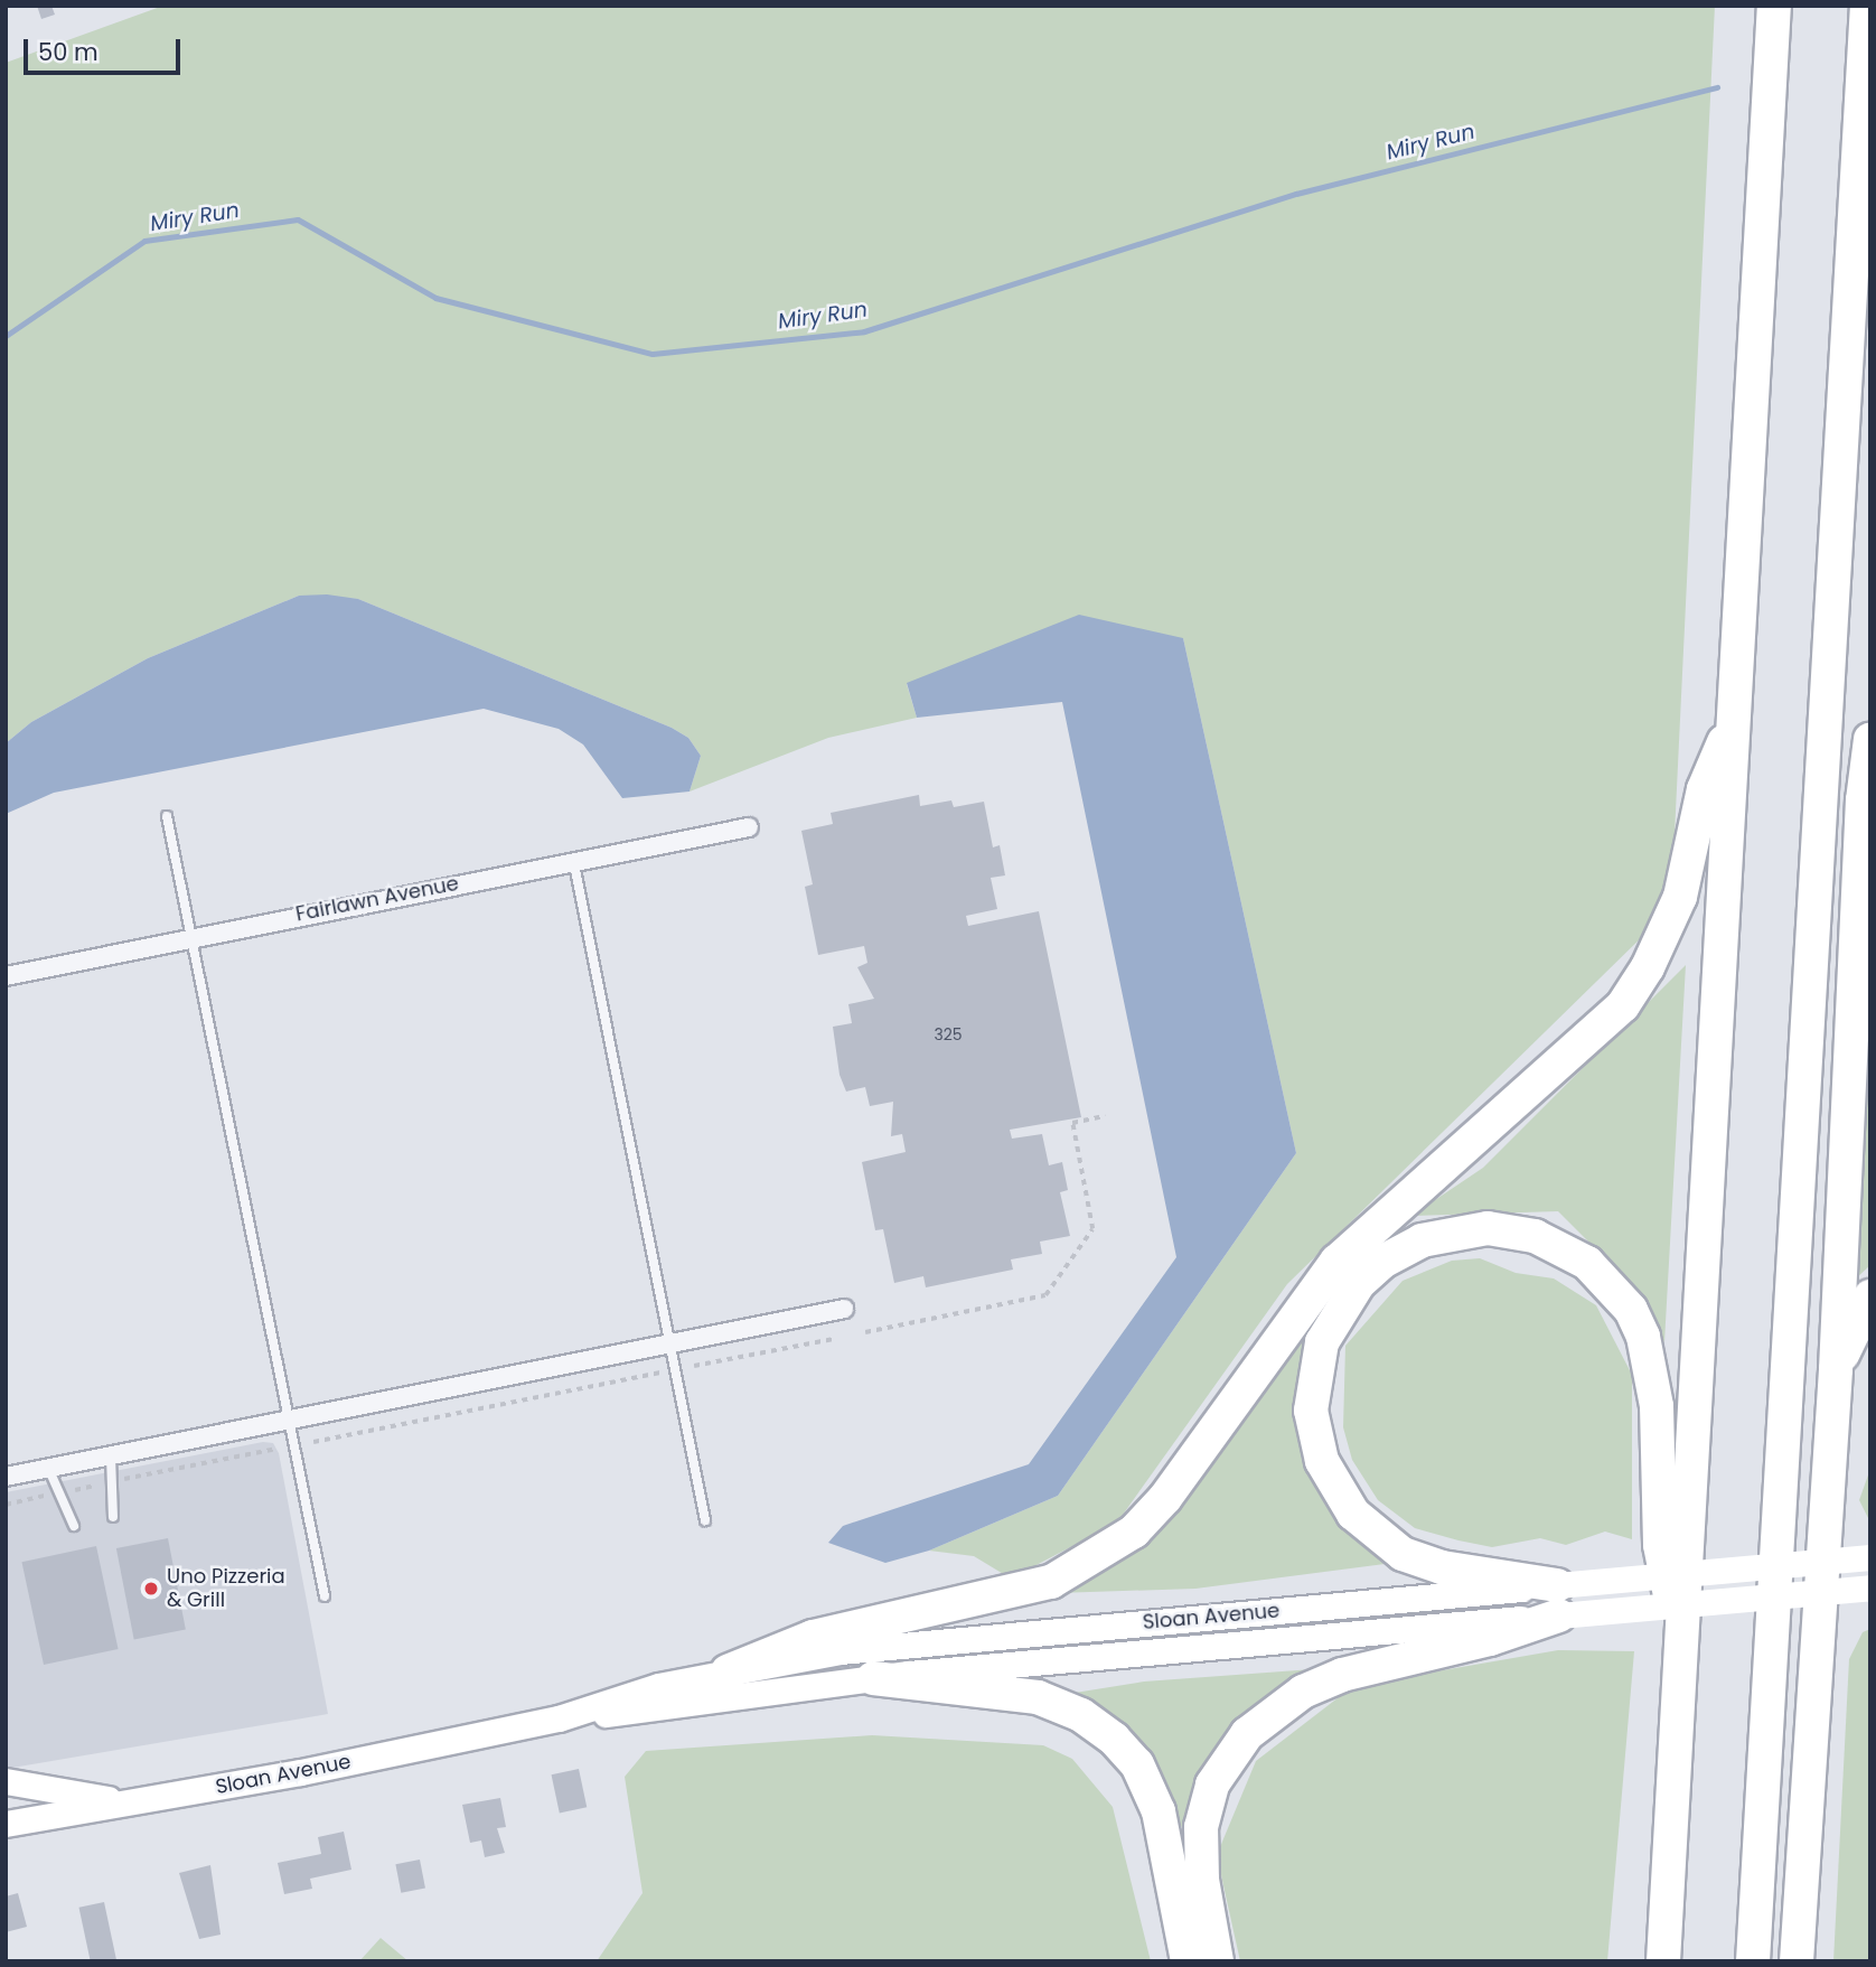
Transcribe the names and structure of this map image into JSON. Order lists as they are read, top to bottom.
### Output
{
  "streets": {
    "main road": ["Sloan Avenue"],
    "street": ["Fairlawn Avenue"]
  },
  "water": ["Miry Run"],
  "places": ["Uno Pizzeria & Grill"],
  "house_numbers": ["325"],
  "scale_bar": "50 m"
}
